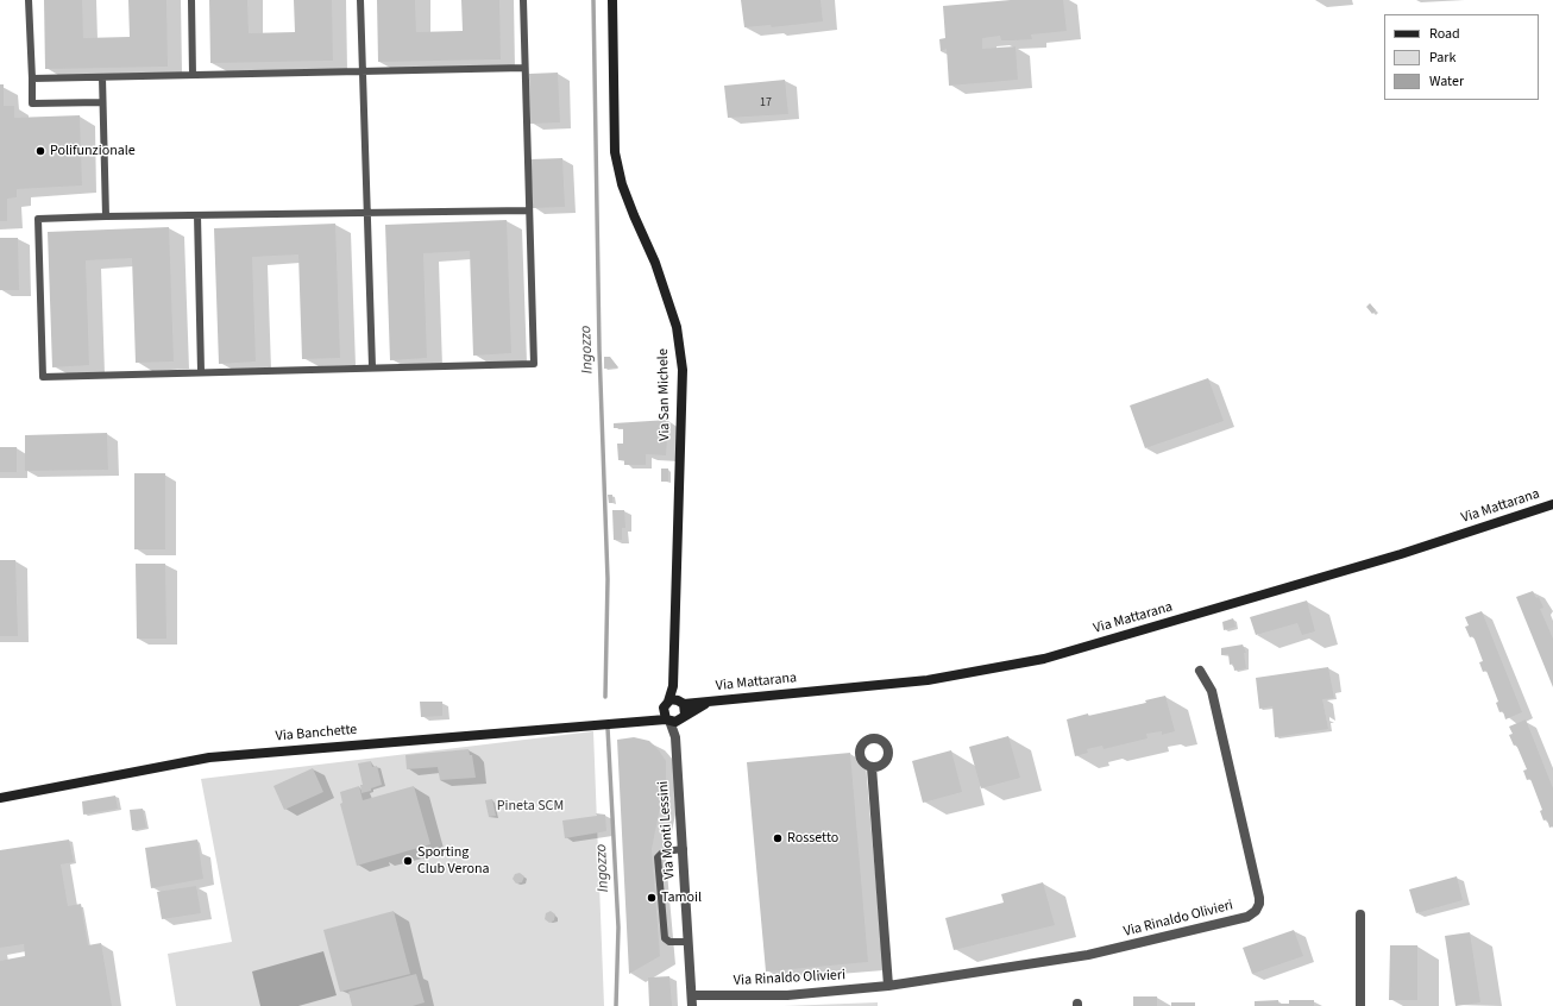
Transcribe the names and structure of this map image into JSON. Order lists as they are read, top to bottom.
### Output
{
  "streets": {
    "street": [
      "Via San Michele",
      "Via Mattarana",
      "Via Banchette",
      "Via Monti Lessini",
      "Via Rinaldo Olivieri"
    ]
  },
  "crossings": [
    ["Via San Michele", "Via Mattarana"],
    ["Via San Michele", "Via Banchette"],
    ["Via San Michele", "Via Monti Lessini"],
    ["Via Mattarana", "Via Banchette"],
    ["Via Mattarana", "Via Monti Lessini"],
    ["Via Banchette", "Via Monti Lessini"],
    ["Via Monti Lessini", "Via Rinaldo Olivieri"]
  ],
  "water": ["Ingozzo"],
  "parks": ["Pineta SCM"],
  "places": [
    "Polifunzionale",
    "Rossetto",
    "Sporting Club Verona",
    "Tamoil"
  ],
  "house_numbers": ["17"],
  "legend": ["Road", "Park", "Water"]
}
